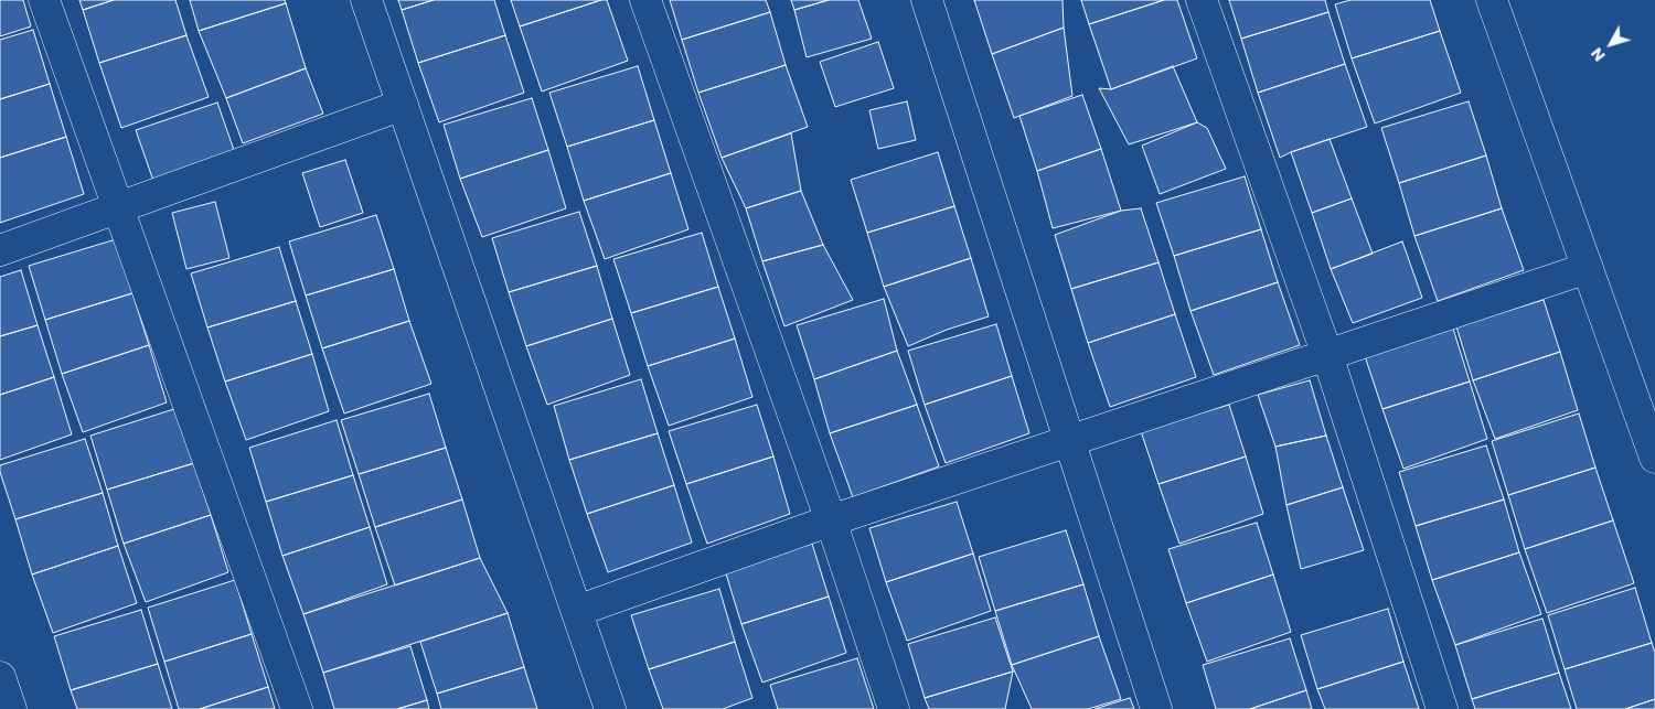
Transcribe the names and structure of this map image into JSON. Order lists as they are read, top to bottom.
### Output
{
  "north": "bottom left"
}
